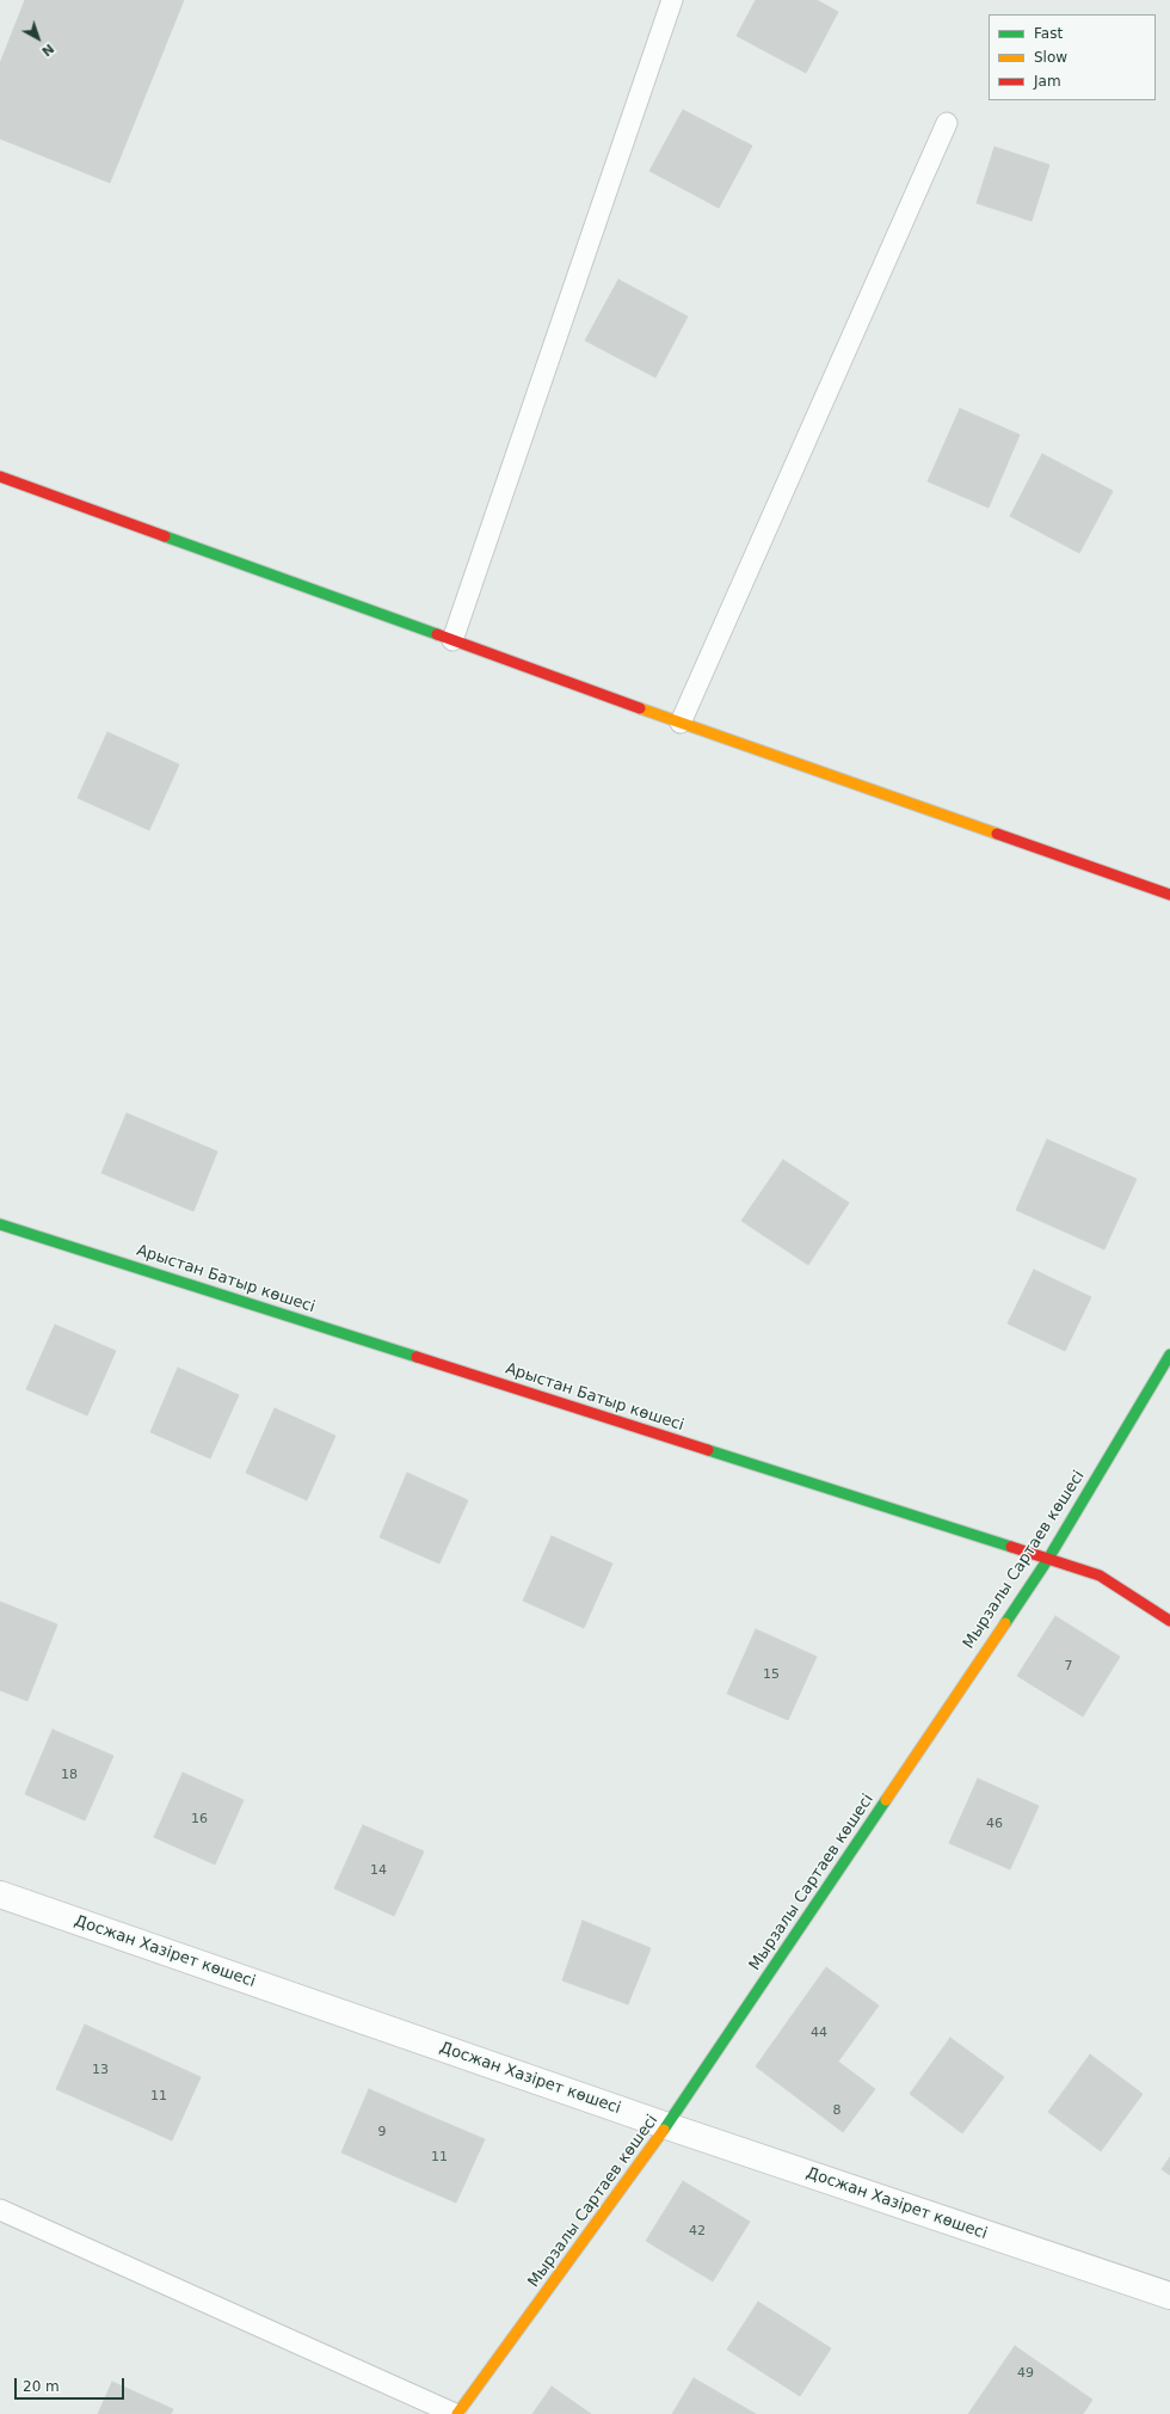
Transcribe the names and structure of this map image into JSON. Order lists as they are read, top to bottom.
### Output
{
  "streets": {
    "street": ["Арыстан Батыр көшесі", "Мырзалы Сартаев көшесі", "Досжан Хазірет көшесі"]
  },
  "crossings": [
    ["Арыстан Батыр көшесі", "Мырзалы Сартаев көшесі"],
    ["Мырзалы Сартаев көшесі", "Досжан Хазірет көшесі"]
  ],
  "house_numbers": [
    "7",
    "15",
    "18",
    "16",
    "46",
    "14",
    "44",
    "13",
    "11",
    "8",
    "9",
    "11",
    "42",
    "49"
  ],
  "legend": ["Fast", "Slow", "Jam"],
  "scale_bar": "20 m",
  "north": "bottom right"
}
